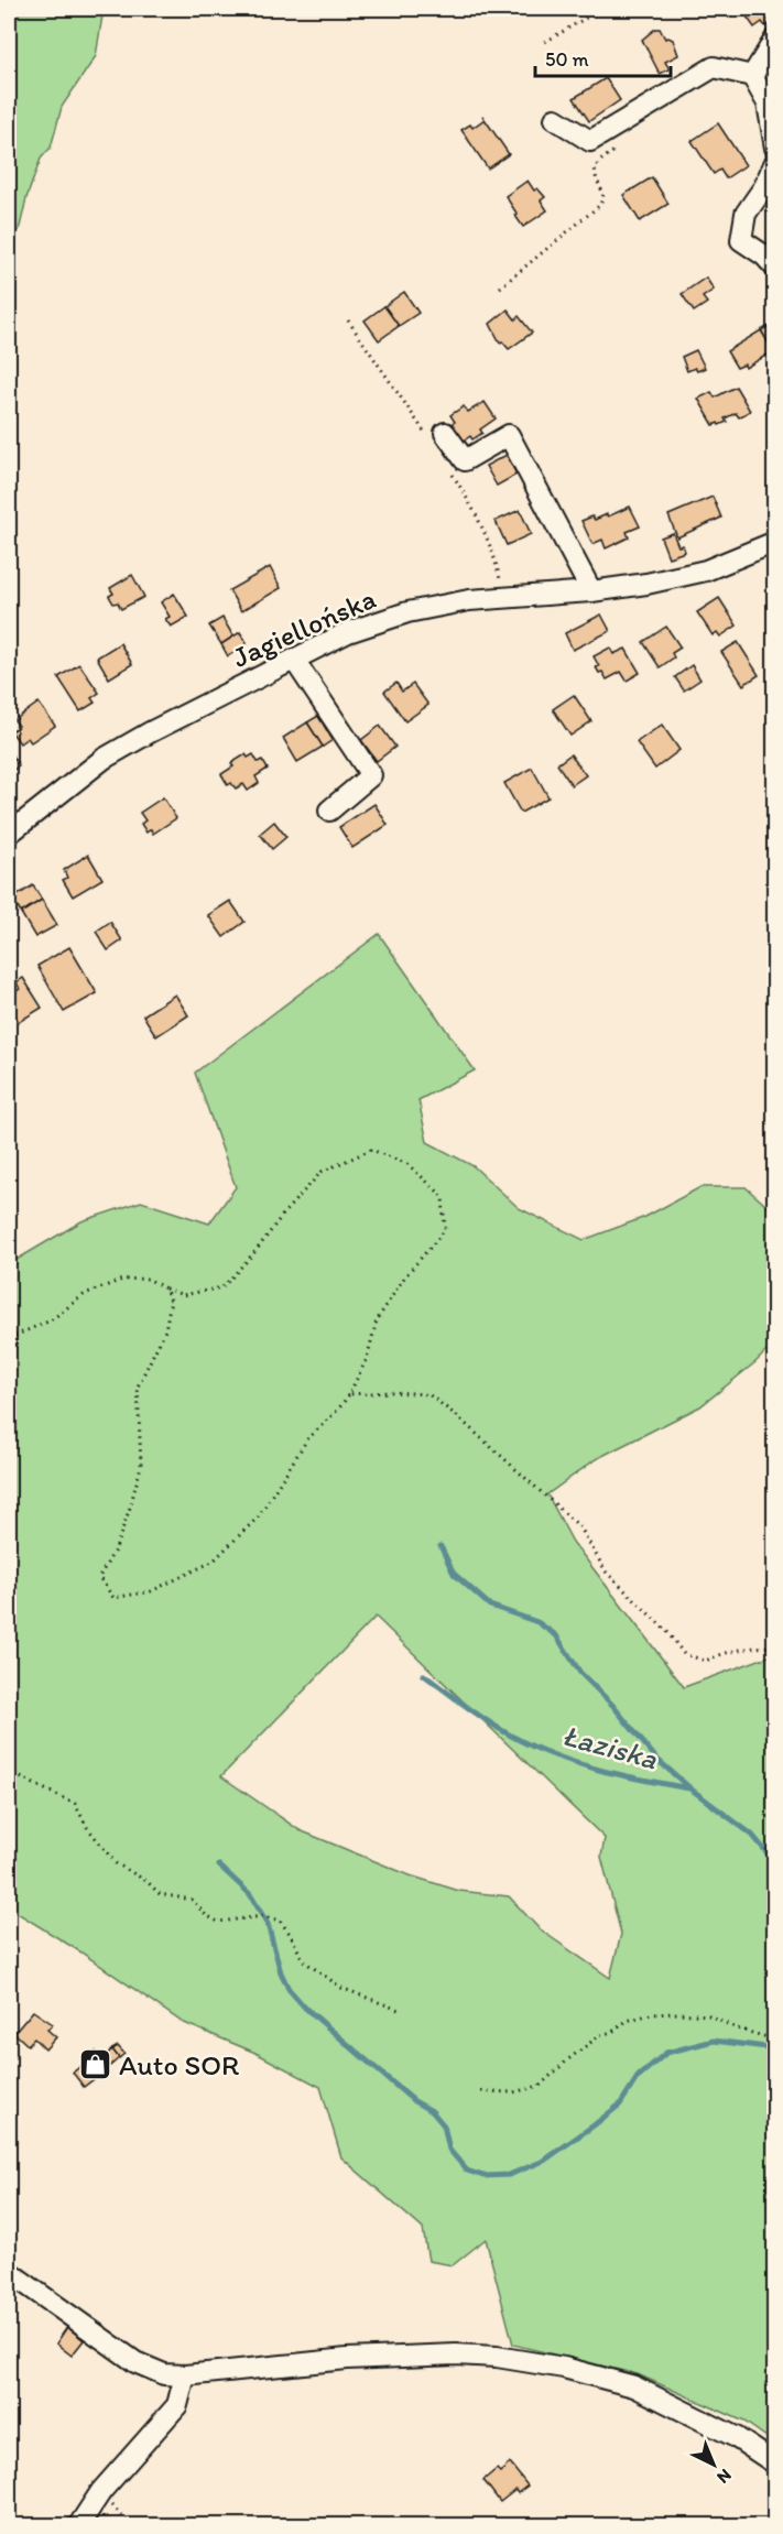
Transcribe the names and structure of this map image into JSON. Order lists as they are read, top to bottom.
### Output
{
  "streets": {
    "street": ["Jagiellońska"]
  },
  "water": ["Łaziska"],
  "places": {
    "shop": ["Auto SOR"]
  },
  "scale_bar": "50 m",
  "north": "bottom right"
}
